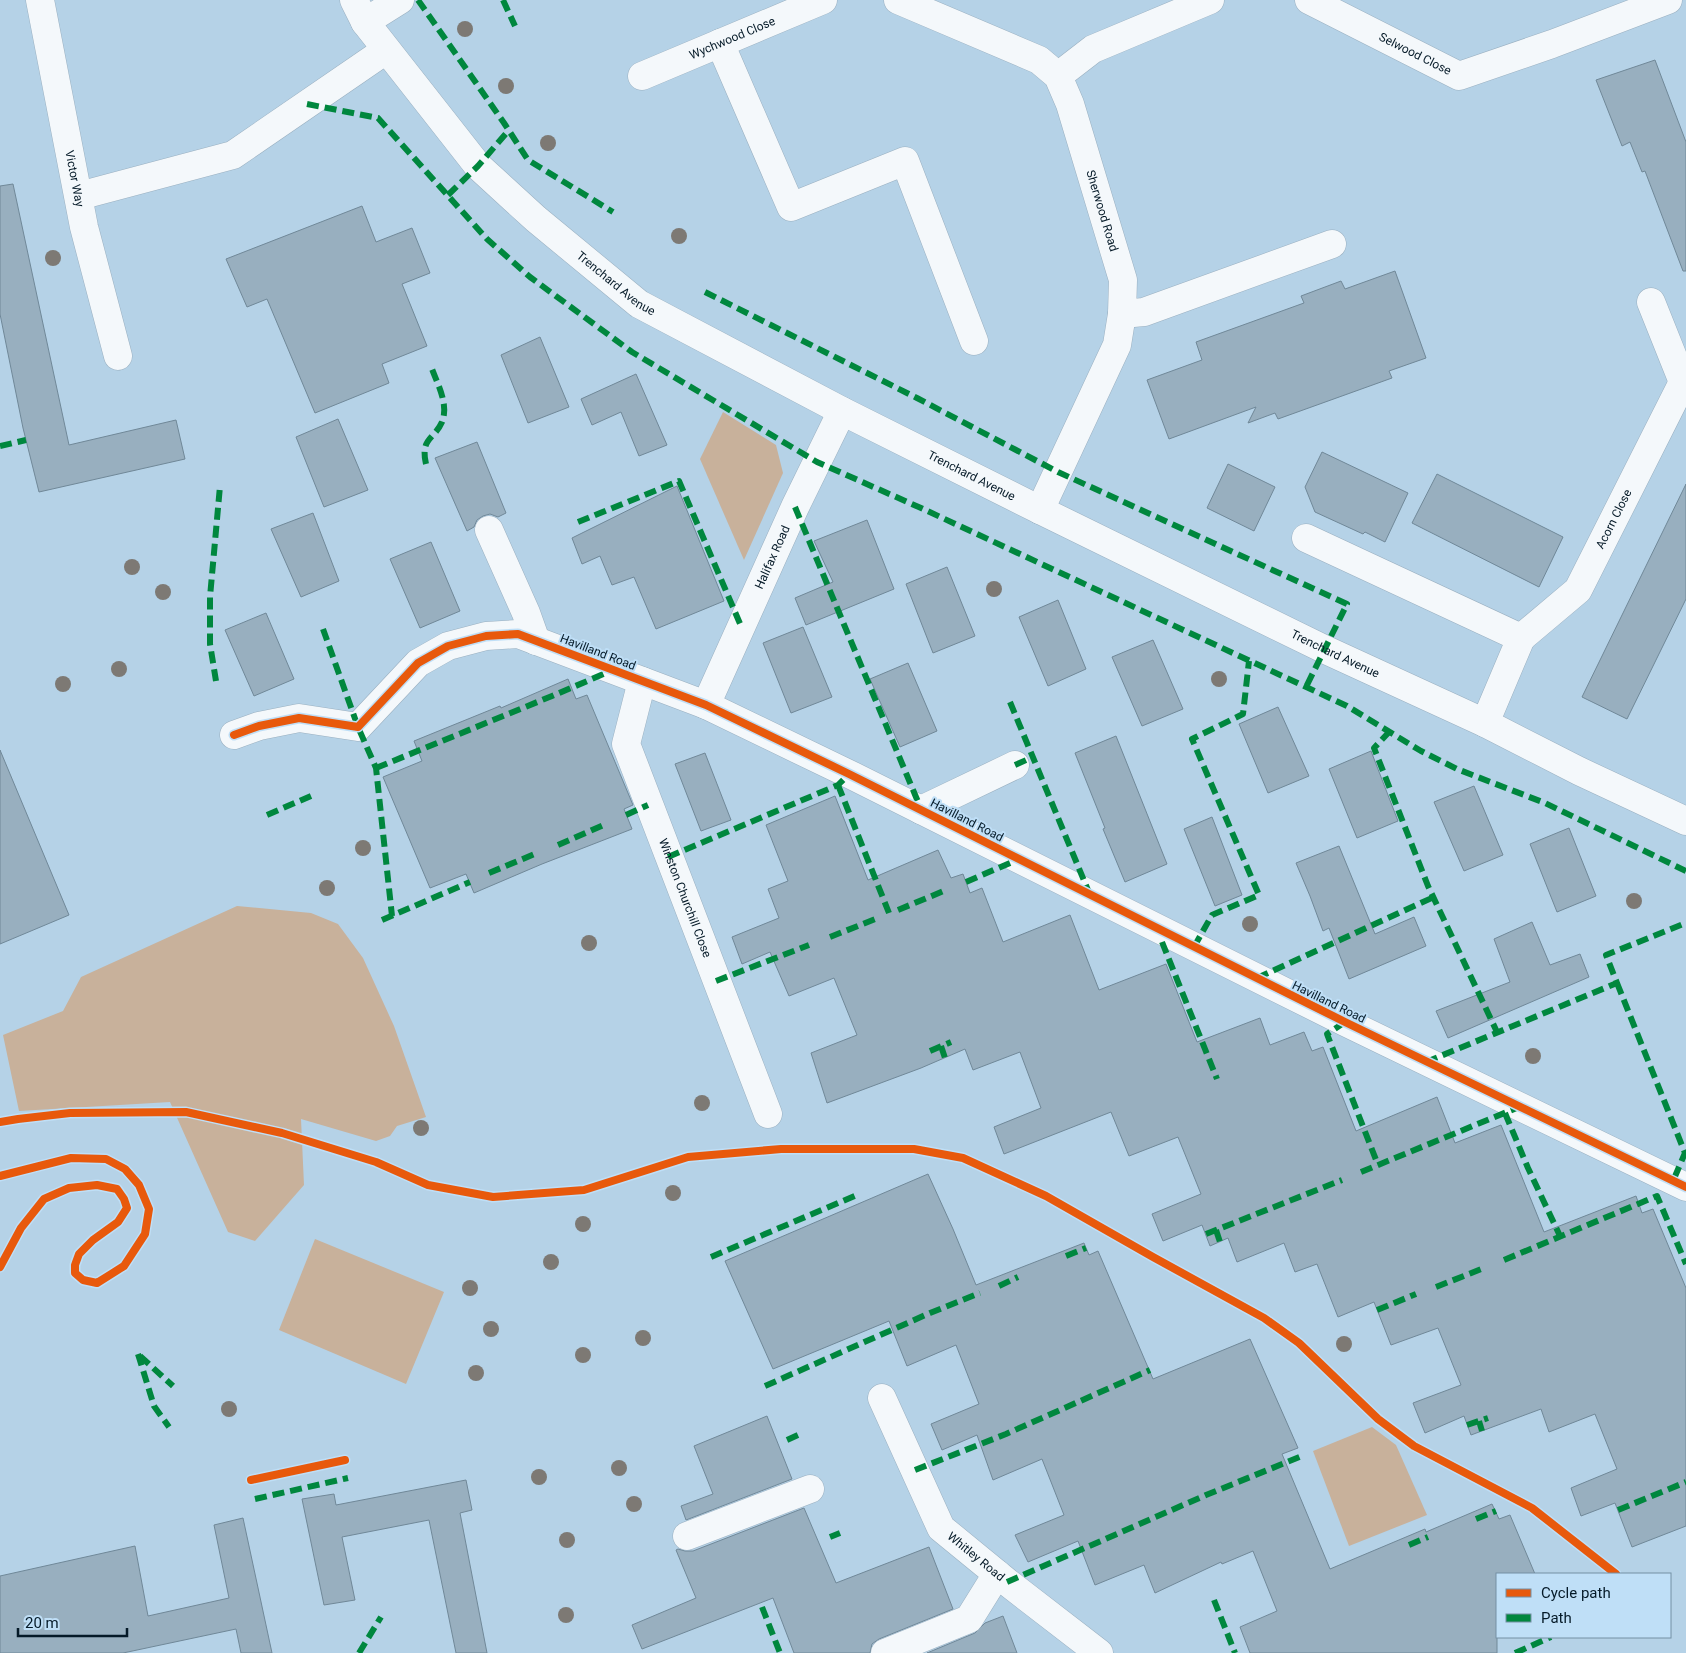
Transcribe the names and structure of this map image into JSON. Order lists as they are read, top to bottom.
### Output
{
  "streets": {
    "street": [
      "Wychwood Close",
      "Selwood Close",
      "Victor Way",
      "Sherwood Road",
      "Trenchard Avenue",
      "Acorn Close",
      "Halifax Road",
      "Havilland Road",
      "Winston Churchill Close",
      "Whitley Road"
    ]
  },
  "crossings": [
    ["Sherwood Road", "Trenchard Avenue"],
    ["Trenchard Avenue", "Acorn Close"],
    ["Trenchard Avenue", "Halifax Road"],
    ["Halifax Road", "Havilland Road"],
    ["Havilland Road", "Winston Churchill Close"]
  ],
  "legend": ["Cycle path", "Path"],
  "scale_bar": "20 m"
}
